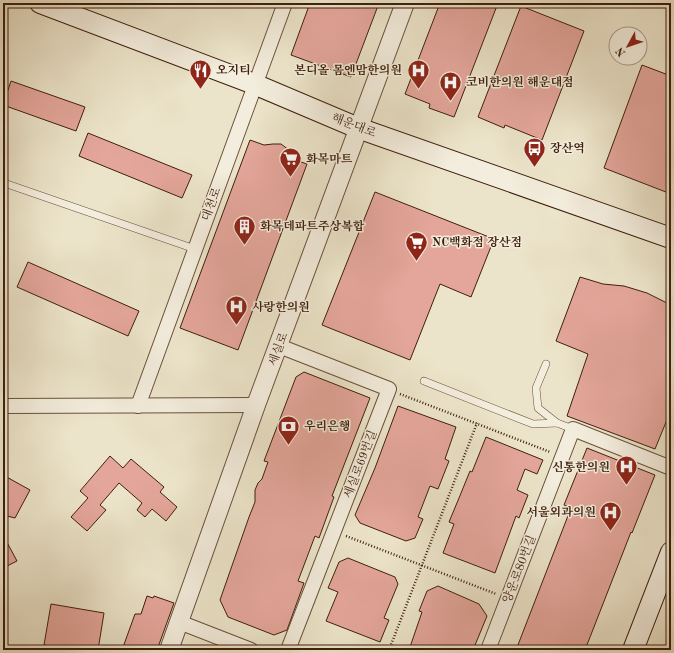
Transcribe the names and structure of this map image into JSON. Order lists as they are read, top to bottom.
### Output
{
  "streets": {
    "main road": ["해운대로"],
    "street": [
      "대천로",
      "세실로",
      "세실로69번길",
      "양운로80번길"
    ]
  },
  "crossings": [
    ["해운대로", "대천로"],
    ["해운대로", "세실로"]
  ],
  "places": {
    "restaurant": ["오지티"],
    "hospital": [
      "본디올 몸엔맘한의원",
      "코비한의원 해운대점",
      "사랑한의원",
      "신통한의원",
      "서울외과의원"
    ],
    "bus stop": ["장산역"],
    "supermarket": ["화목마트", "NC백화점 장산점"],
    "building": ["화목데파트주상복합"],
    "bank": ["우리은행"]
  },
  "north": "bottom left"
}
